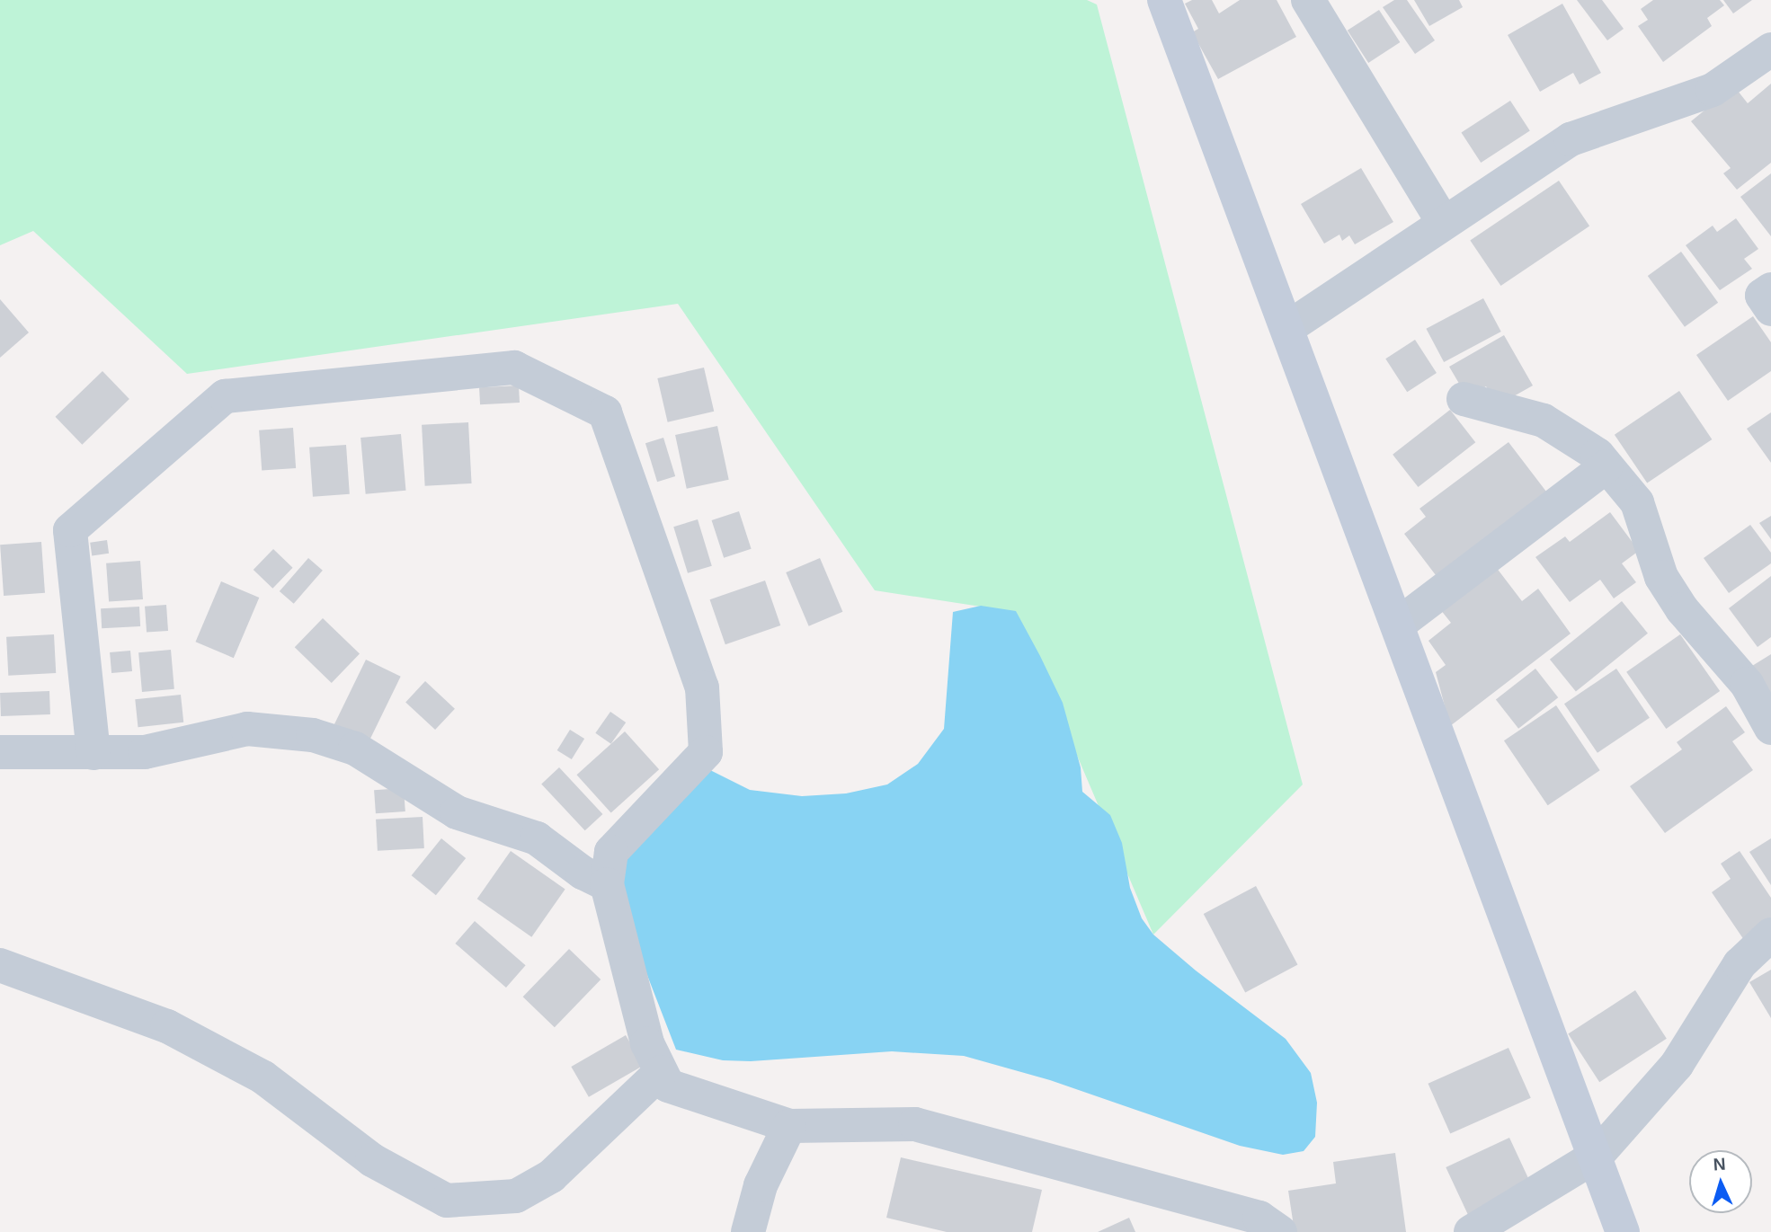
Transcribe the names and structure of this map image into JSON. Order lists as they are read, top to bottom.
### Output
{
  "north": "top"
}
